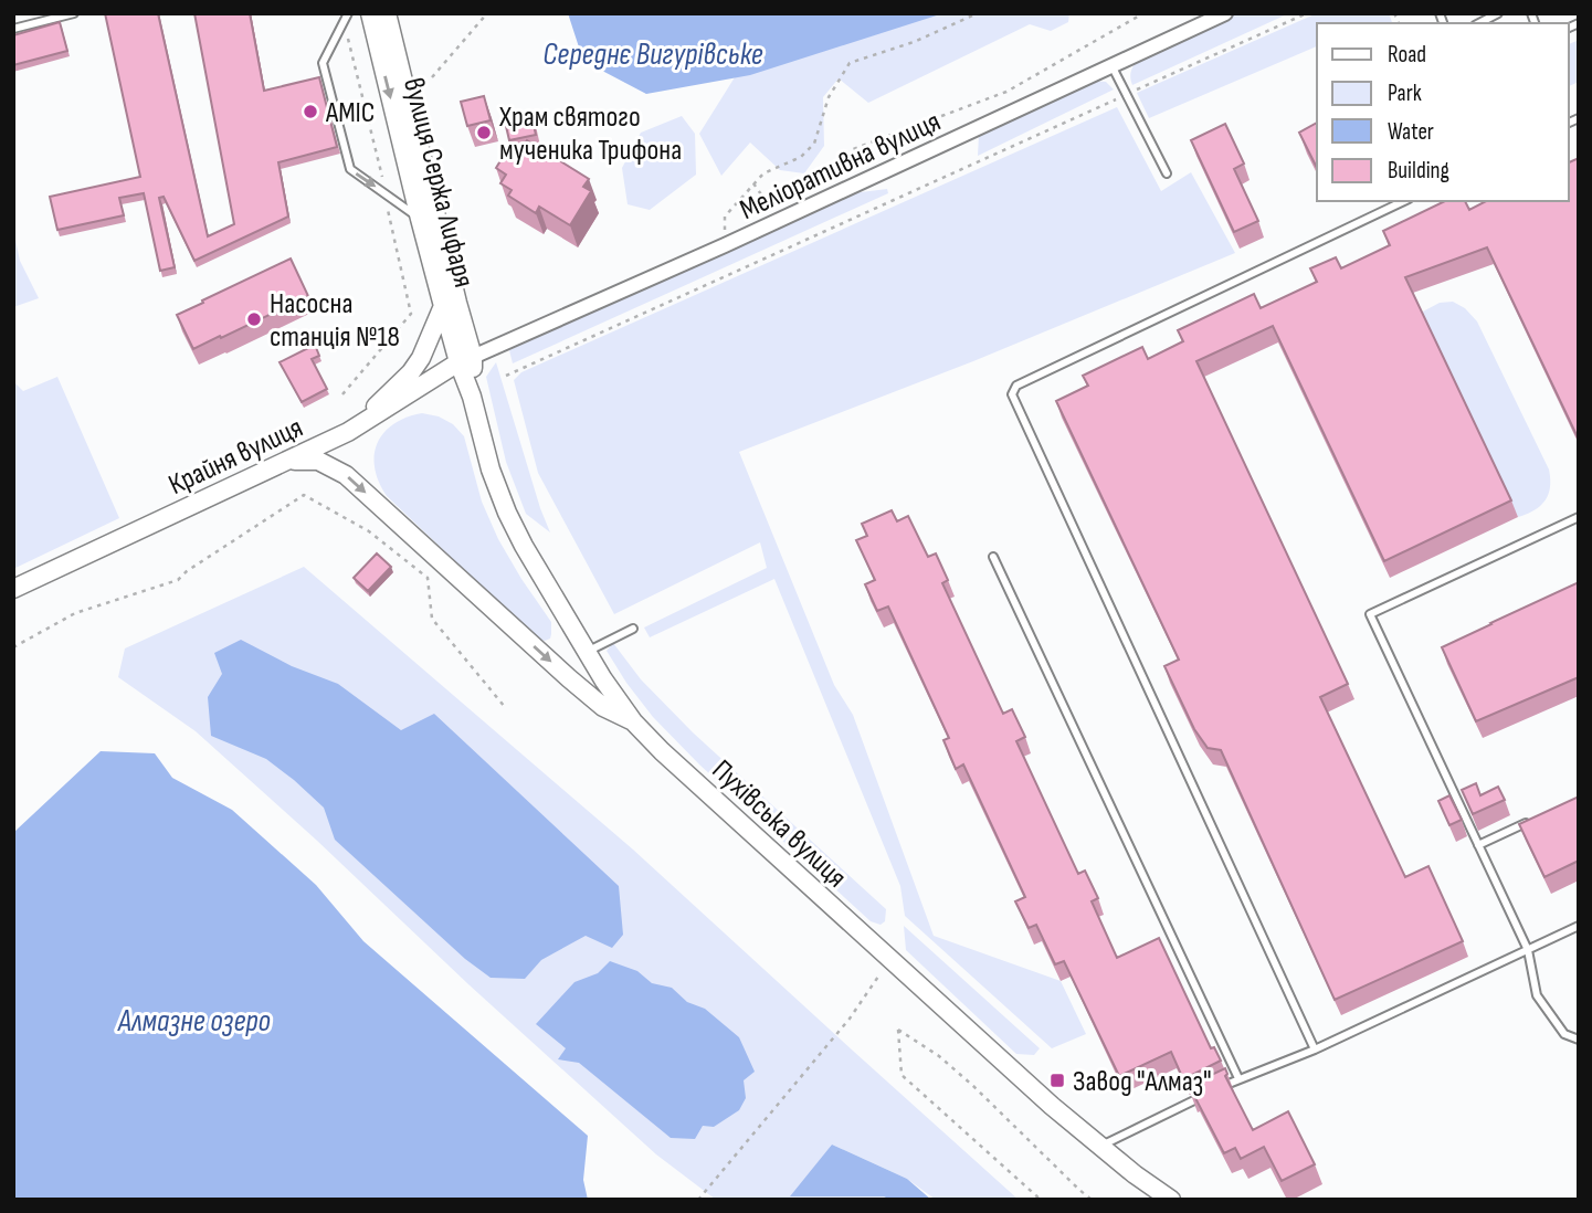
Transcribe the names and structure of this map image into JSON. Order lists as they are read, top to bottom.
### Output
{
  "streets": {
    "street": [
      "Меліоративна вулиця",
      "вулиця Сержа Лифаря",
      "Крайня вулиця",
      "Пухівська вулиця"
    ]
  },
  "crossings": [
    ["Меліоративна вулиця", "вулиця Сержа Лифаря"],
    ["Меліоративна вулиця", "Крайня вулиця"],
    ["Меліоративна вулиця", "Пухівська вулиця"],
    ["вулиця Сержа Лифаря", "Крайня вулиця"],
    ["вулиця Сержа Лифаря", "Пухівська вулиця"],
    ["Крайня вулиця", "Пухівська вулиця"]
  ],
  "water": ["Середнє Вигурівське", "Алмазне озеро"],
  "places": {
    "other": ["AMIC", "Храм святого мученика Трифона", "Насосна станція №18"],
    "transit": ["Завод \"Алмаз\""]
  },
  "legend": [
    "Road",
    "Park",
    "Water",
    "Building"
  ]
}
